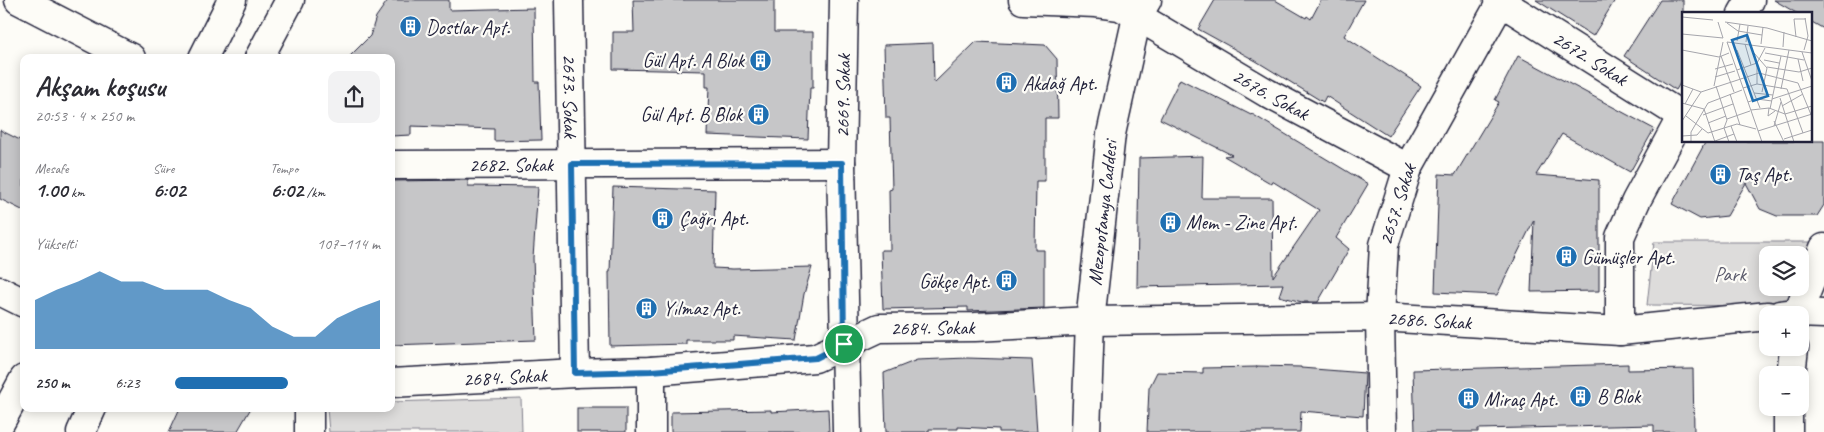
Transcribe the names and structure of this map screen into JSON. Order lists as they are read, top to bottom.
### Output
{
  "streets": {
    "main road": [
      "2672. Sokak",
      "2676. Sokak",
      "2673. Sokak",
      "2669. Sokak",
      "2682. Sokak",
      "2657. Sokak",
      "Mezopotamya Caddesi",
      "2686. Sokak",
      "2684. Sokak"
    ]
  },
  "crossings": [
    ["2672. Sokak", "2657. Sokak"],
    ["2676. Sokak", "2657. Sokak"],
    ["2676. Sokak", "Mezopotamya Caddesi"],
    ["2673. Sokak", "2682. Sokak"],
    ["2673. Sokak", "2684. Sokak"],
    ["2669. Sokak", "2682. Sokak"],
    ["2669. Sokak", "2684. Sokak"],
    ["2657. Sokak", "2686. Sokak"],
    ["Mezopotamya Caddesi", "2686. Sokak"],
    ["Mezopotamya Caddesi", "2684. Sokak"],
    ["2686. Sokak", "2684. Sokak"]
  ],
  "parks": ["Park"],
  "places": {
    "building": [
      "Dostlar Apt.",
      "Gül Apt. A Blok",
      "Akdağ Apt.",
      "Gül Apt. B Blok",
      "Taş Apt.",
      "Çağrı Apt.",
      "Mem - Zine Apt.",
      "Gümüşler Apt.",
      "Gökçe Apt.",
      "Yılmaz Apt.",
      "B Blok",
      "Miraç Apt."
    ]
  },
  "page": {
    "heading": ["Akşam koşusu", "20:53 · 4 × 250 m"],
    "stats": [
      ["Mesafe", "1.00 km"],
      ["Süre", "6:02"],
      ["Tempo", "6:02 /km"]
    ],
    "chart": ["Yükselti", "107–114 m"],
    "map_buttons": ["+", "−"],
    "list": [
      {
        "name": "250 m",
        "note": "6:23"
      }
    ]
  }
}
